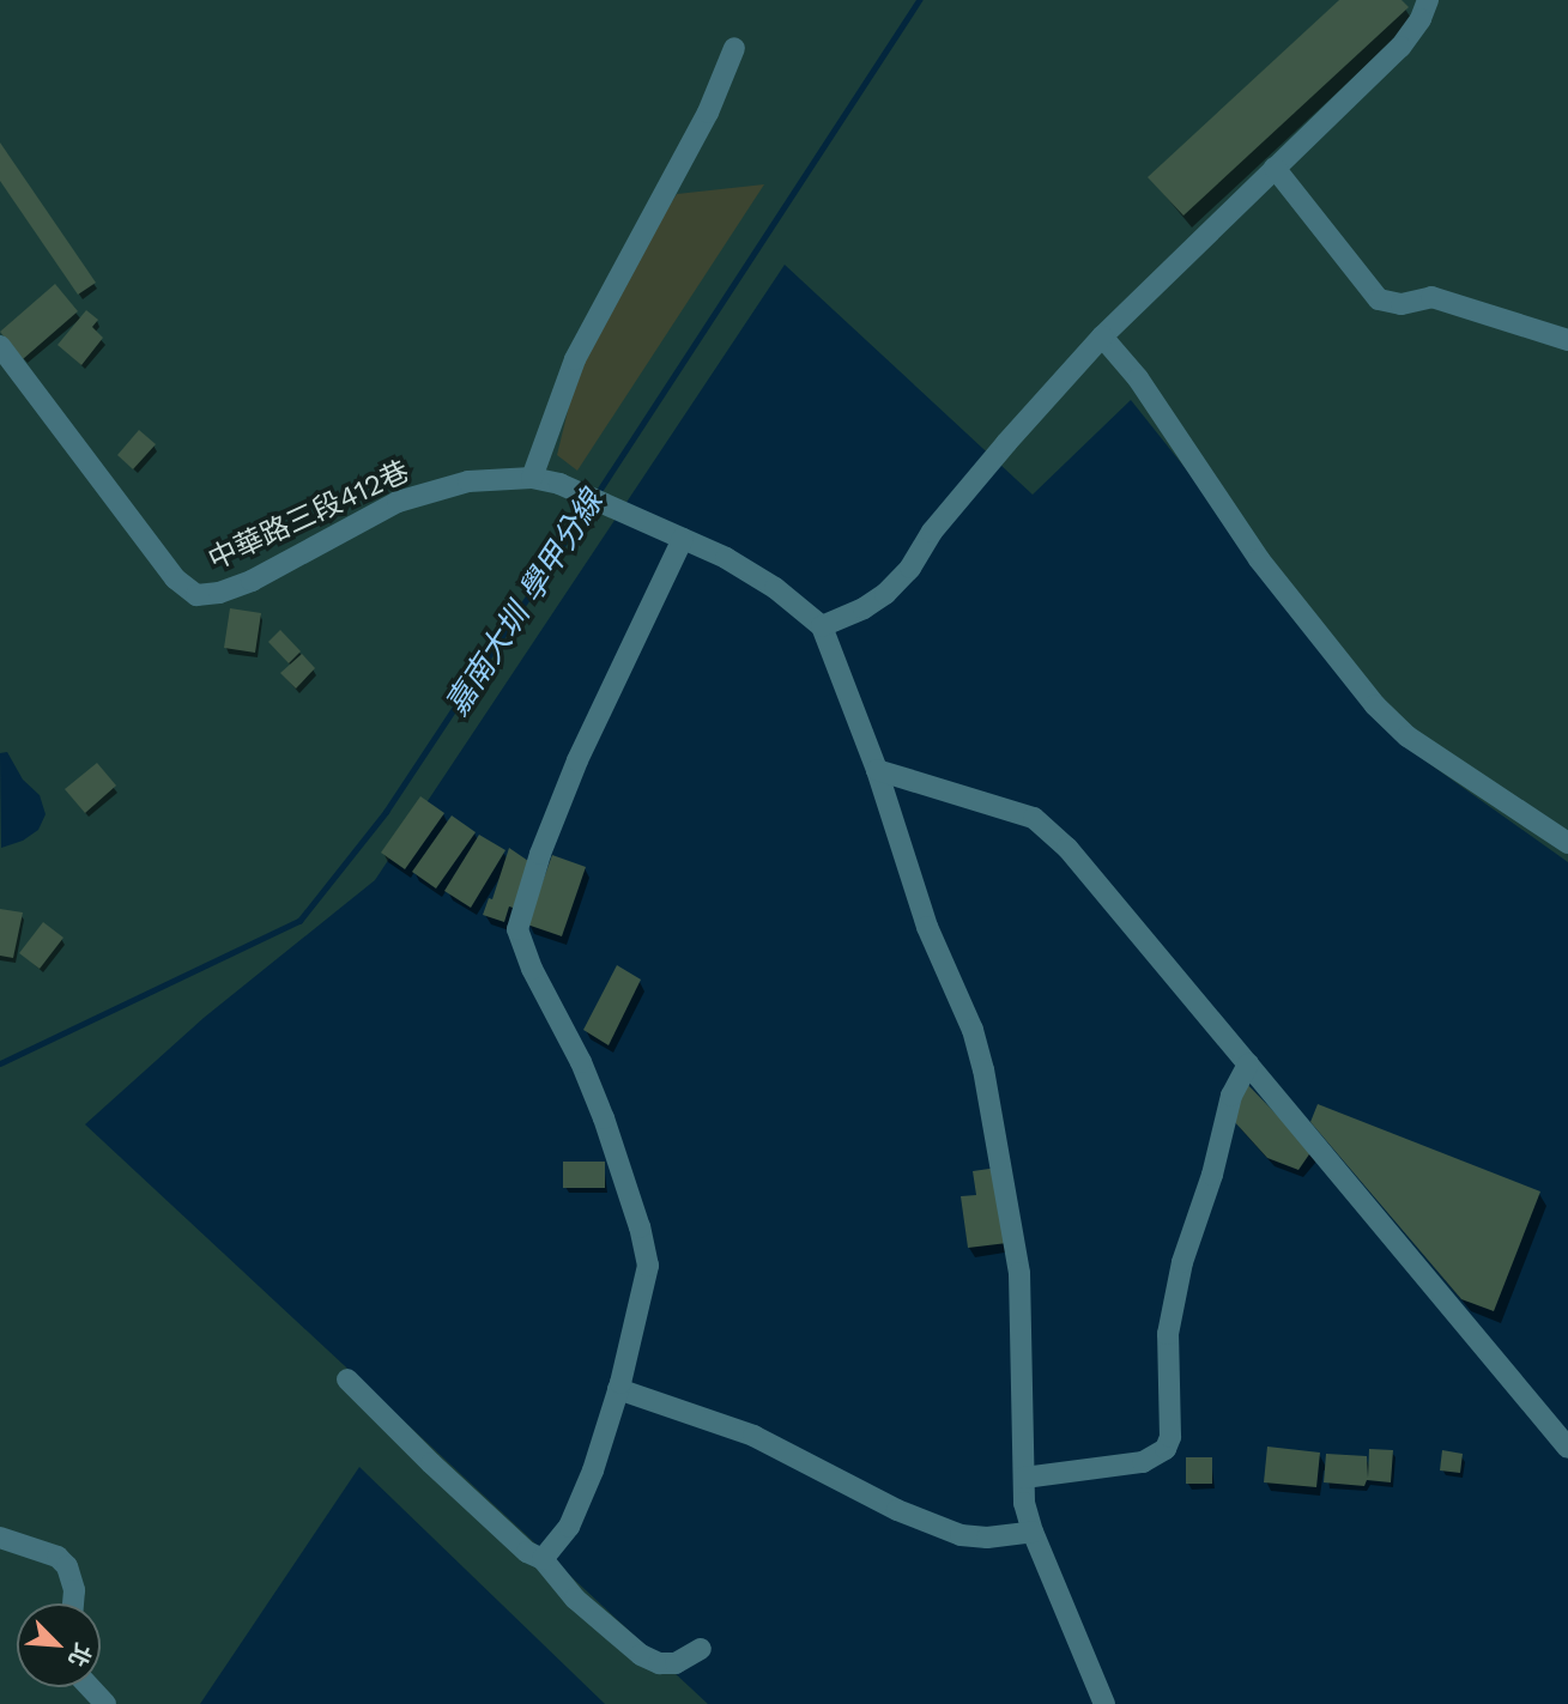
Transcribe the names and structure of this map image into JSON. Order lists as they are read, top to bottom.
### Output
{
  "streets": {
    "lane": ["中華路三段412巷"]
  },
  "water": ["嘉南大圳 學甲分線"],
  "north": "bottom right"
}
